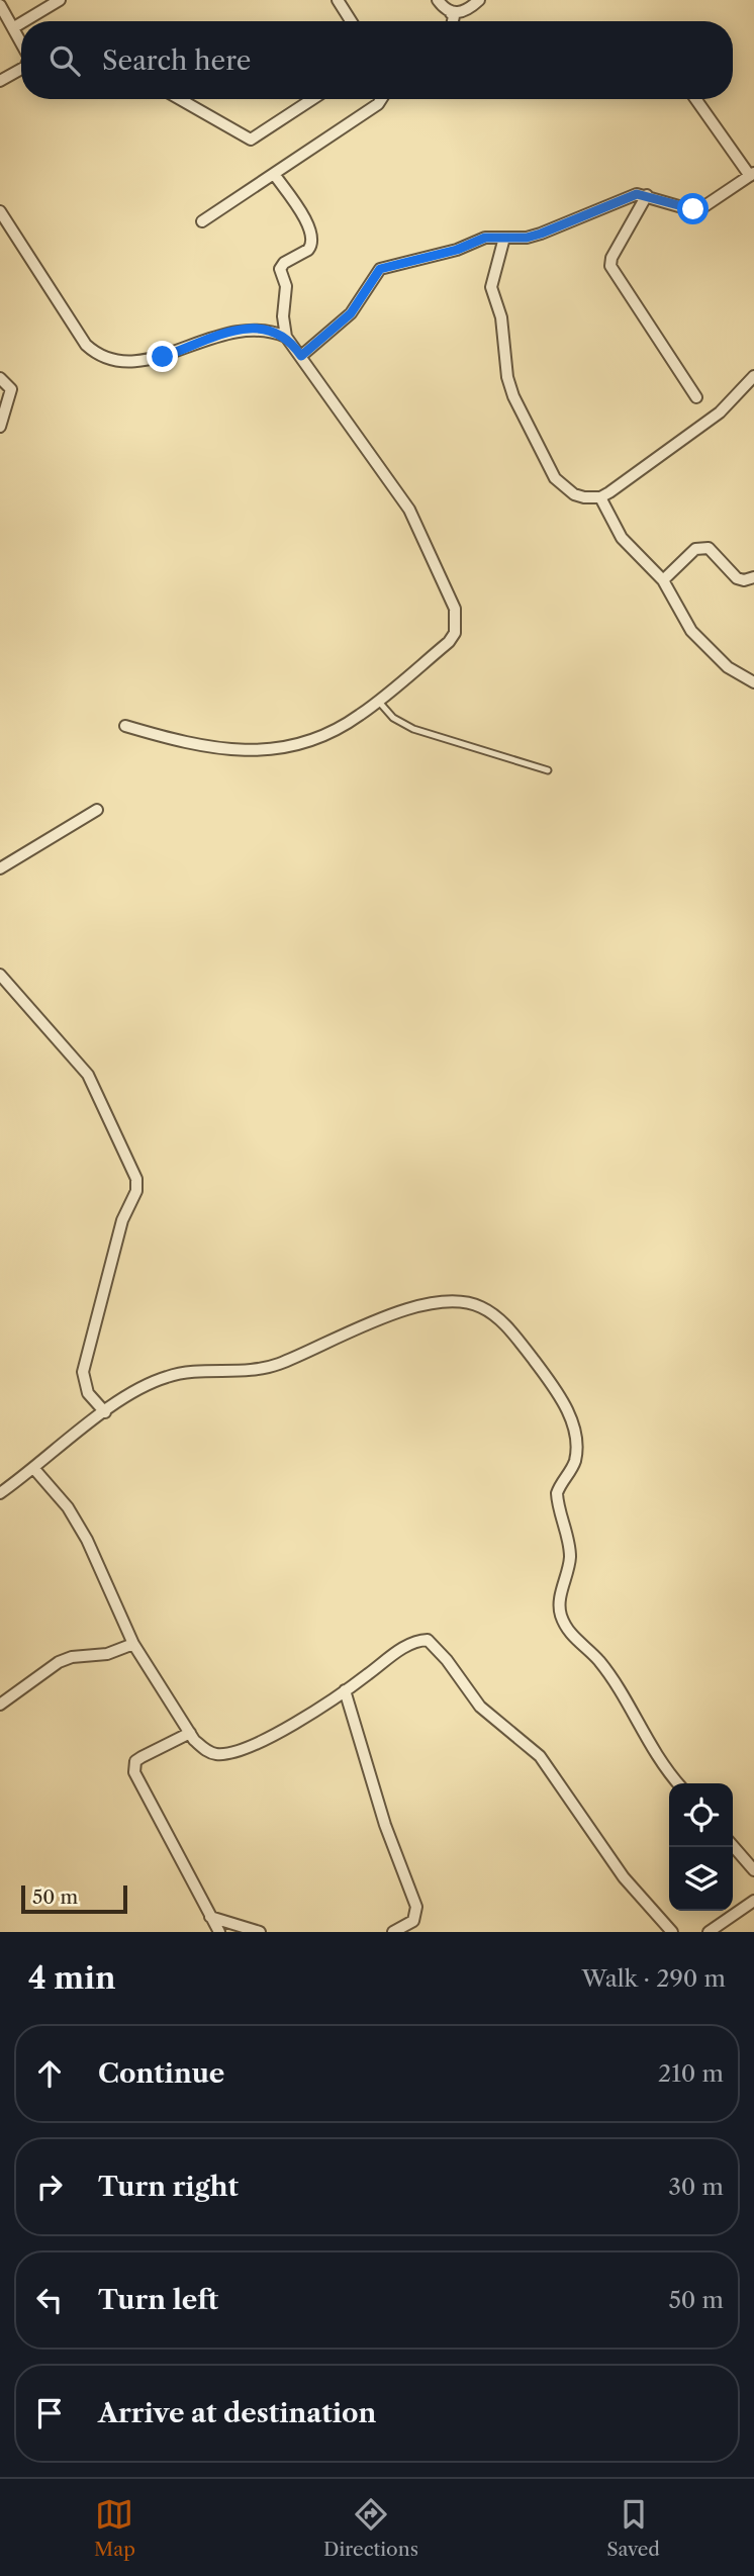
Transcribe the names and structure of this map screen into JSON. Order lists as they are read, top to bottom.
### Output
{
  "scale_bar": "50 m",
  "page": {
    "search": "Search here",
    "scale": "50 m",
    "heading": ["4 min", "Walk · 290 m"],
    "list": [
      ["Continue", "210 m"],
      ["Turn right", "30 m"],
      ["Turn left", "50 m"],
      "Arrive at destination"
    ],
    "nav": ["Map", "Directions", "Saved"]
  }
}
